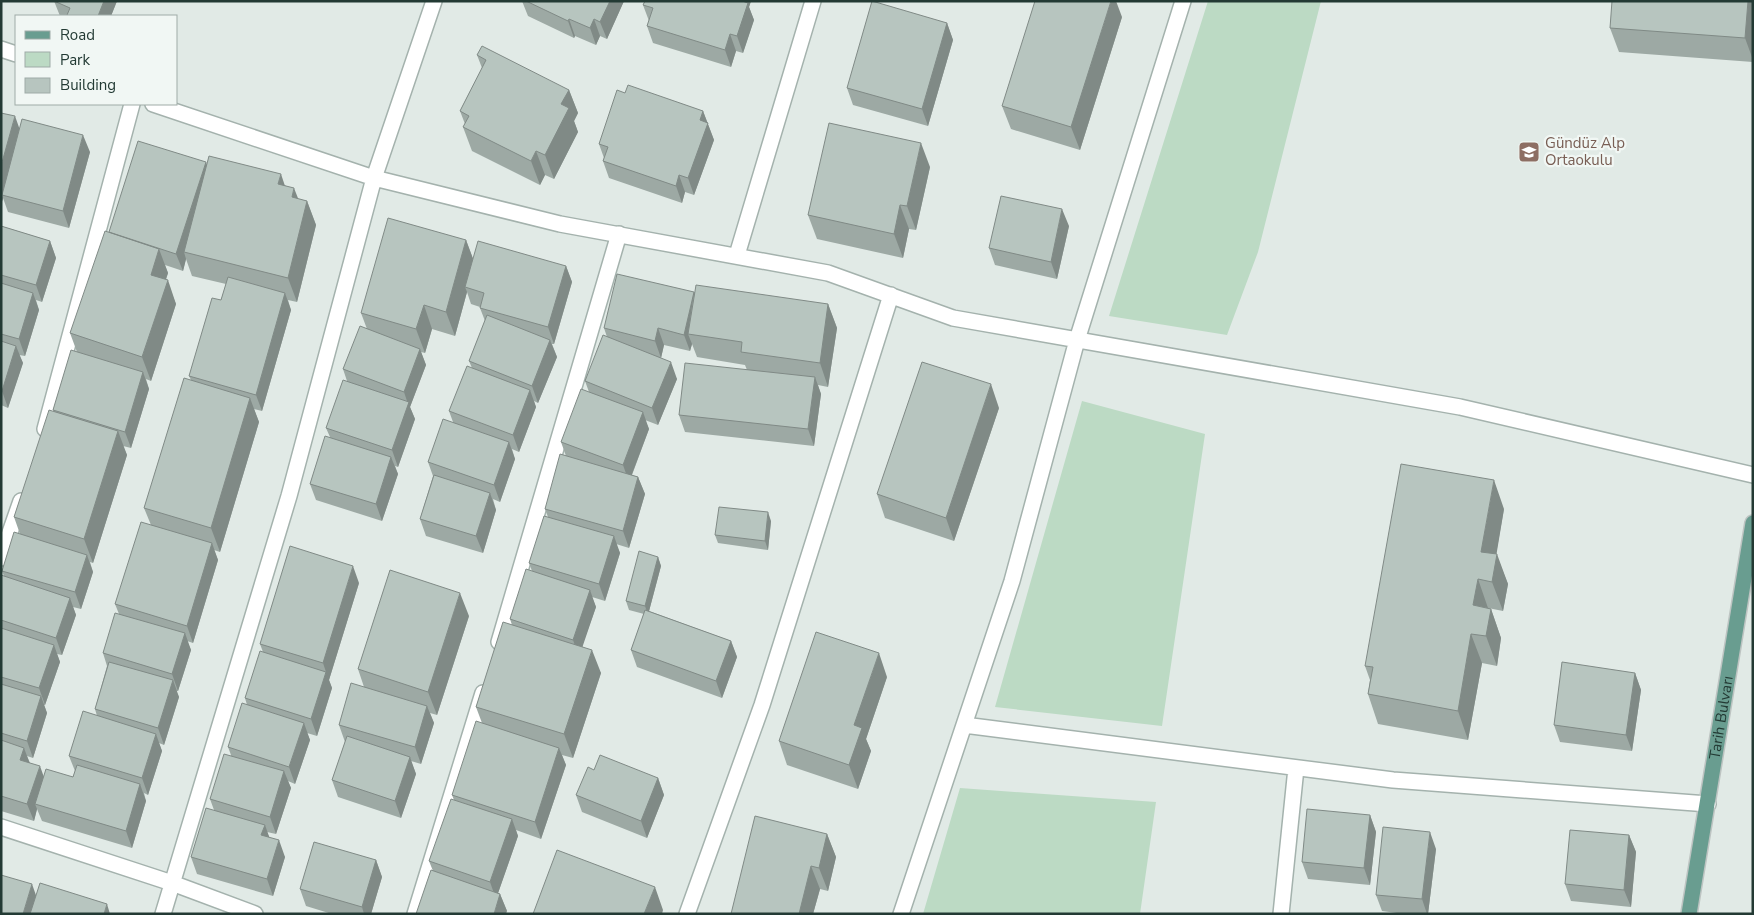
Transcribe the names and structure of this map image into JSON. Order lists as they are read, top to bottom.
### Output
{
  "streets": {
    "main road": ["Tarih Bulvarı"]
  },
  "places": {
    "school or university": ["Gündüz Alp Ortaokulu"]
  },
  "legend": ["Road", "Park", "Building"]
}
